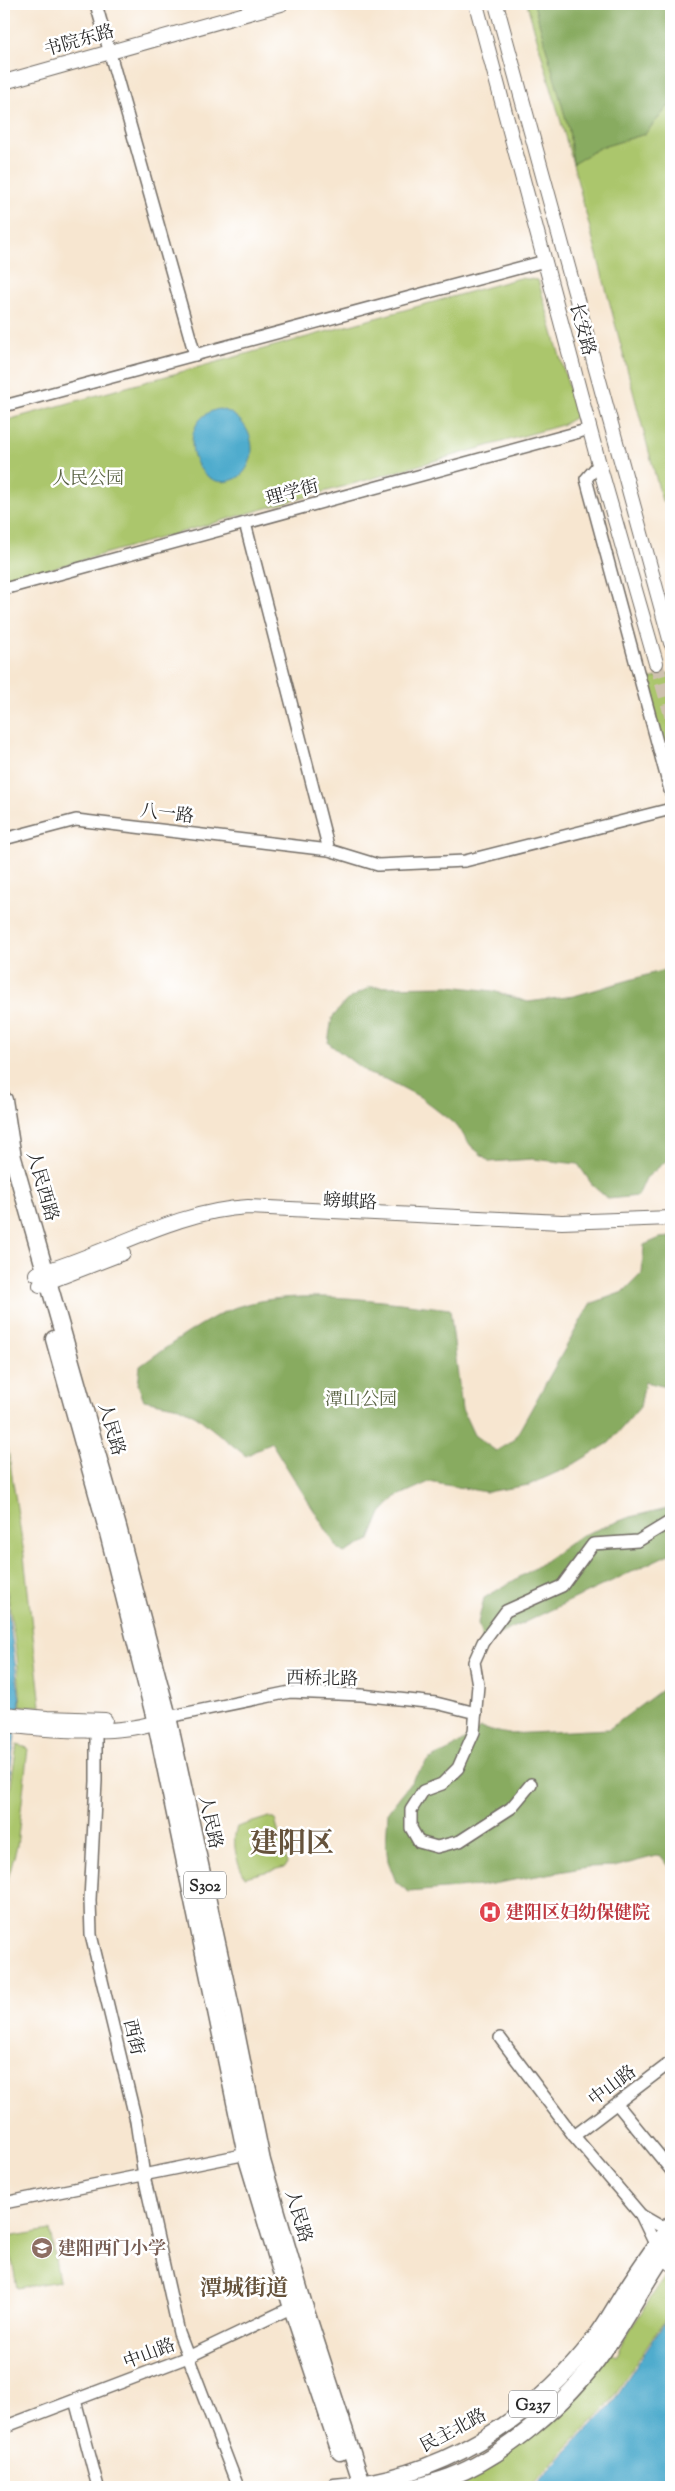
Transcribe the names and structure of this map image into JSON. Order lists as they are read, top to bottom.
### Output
{
  "streets": {
    "highway": [
      "人民西路",
      "人民路",
      "S302",
      "G237",
      "民主北路"
    ],
    "main road": ["书院东路", "长安路", "螃蜞路"],
    "street": [
      "理学街",
      "八一路",
      "西桥北路",
      "西街",
      "中山路"
    ]
  },
  "crossings": [
    ["长安路", "理学街"],
    ["人民西路", "螃蜞路"],
    ["人民西路", "人民路"],
    ["螃蜞路", "人民路"],
    ["人民路", "西桥北路"],
    ["人民路", "中山路"],
    ["人民路", "民主北路"],
    ["西街", "中山路"],
    ["G237", "民主北路"]
  ],
  "districts": ["建阳区", "潭城街道"],
  "parks": ["人民公园", "潭山公园"],
  "places": {
    "hospital": ["建阳区妇幼保健院"],
    "school or university": ["建阳西门小学"]
  }
}
